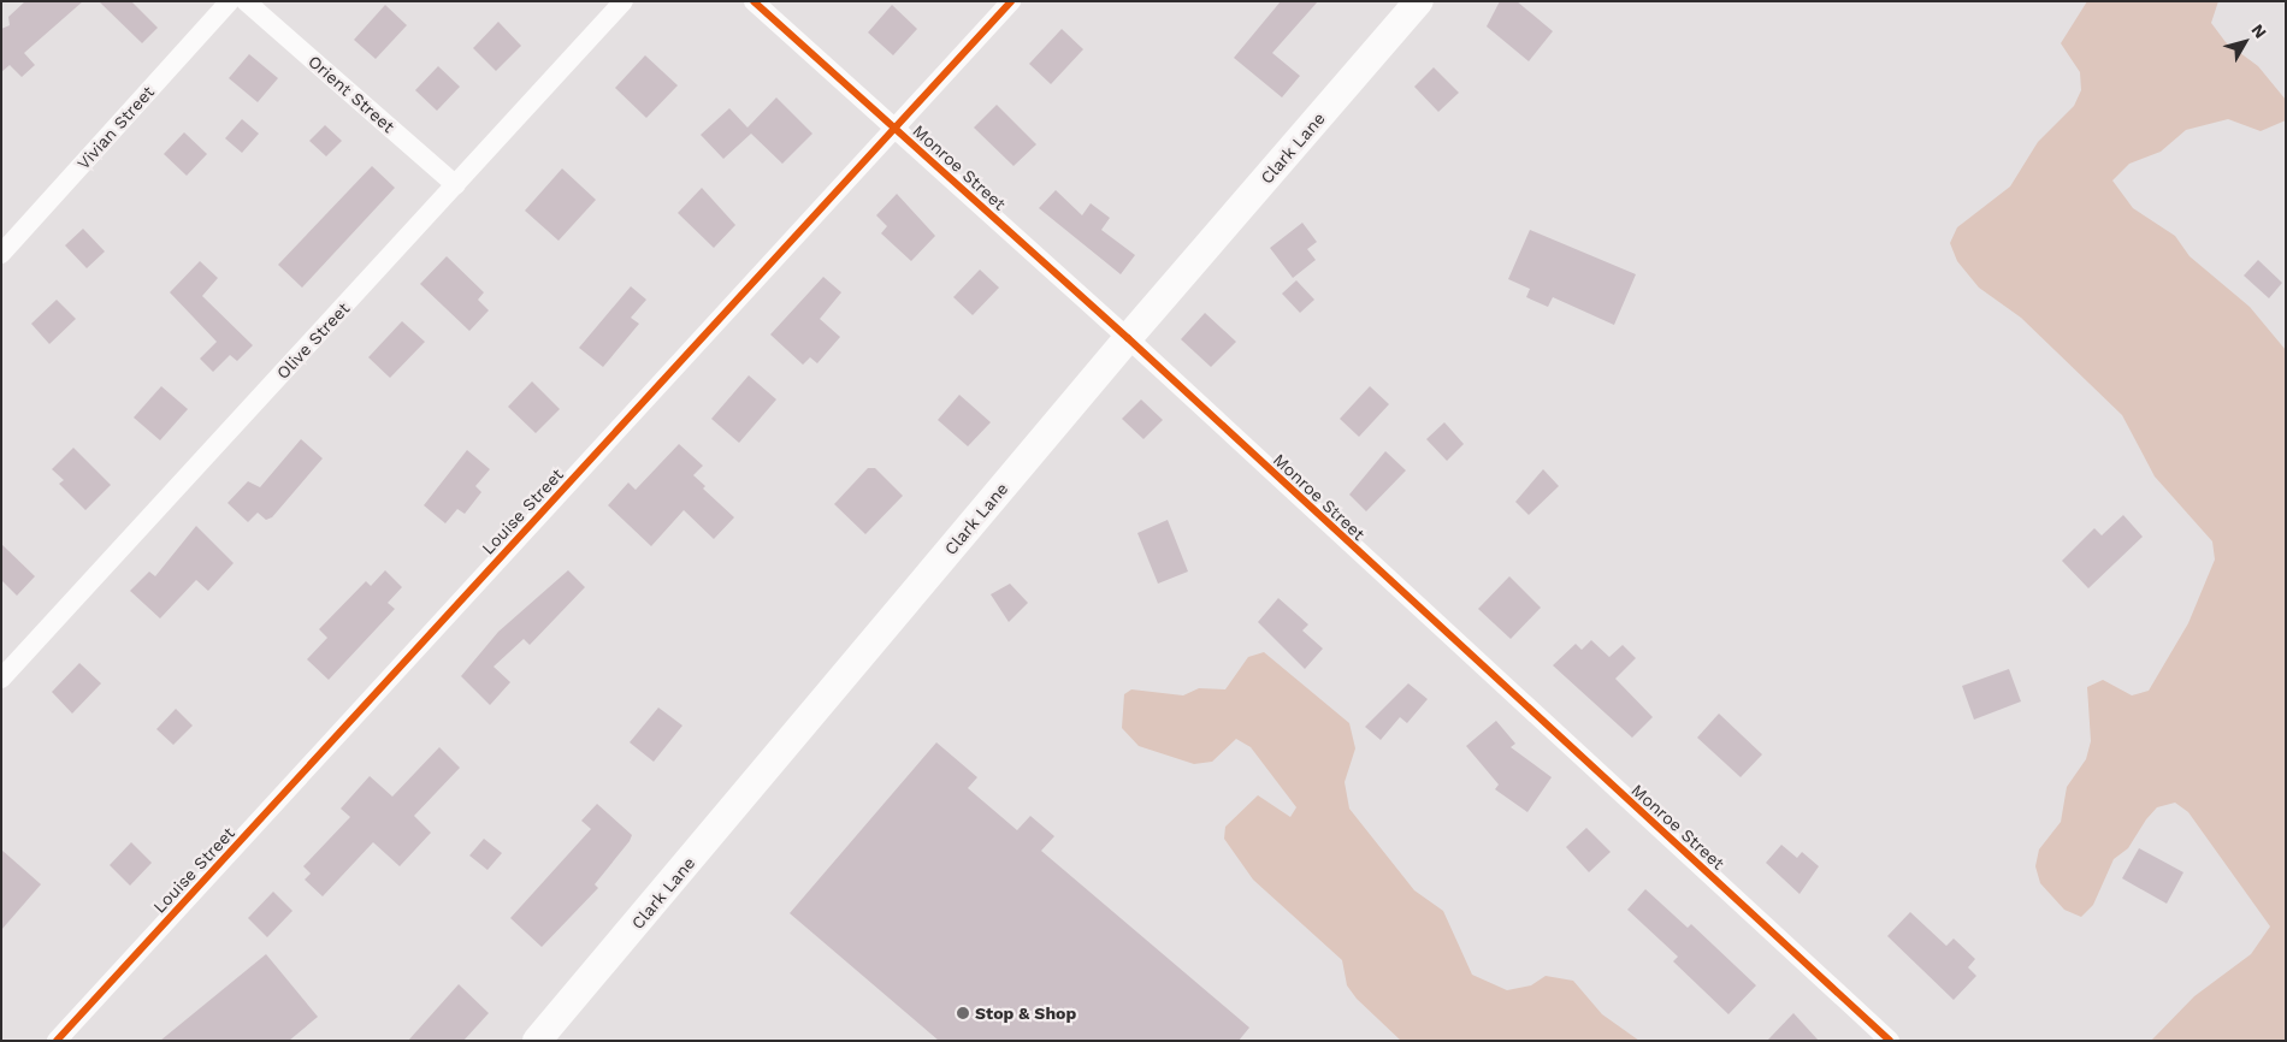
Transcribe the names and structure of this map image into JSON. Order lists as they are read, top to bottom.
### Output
{
  "streets": {
    "main road": ["Clark Lane"],
    "street": [
      "Orient Street",
      "Vivian Street",
      "Monroe Street",
      "Olive Street",
      "Louise Street"
    ]
  },
  "crossings": [
    ["Orient Street", "Olive Street"],
    ["Clark Lane", "Monroe Street"],
    ["Monroe Street", "Louise Street"]
  ],
  "places": ["Stop & Shop"],
  "north": "top right"
}
